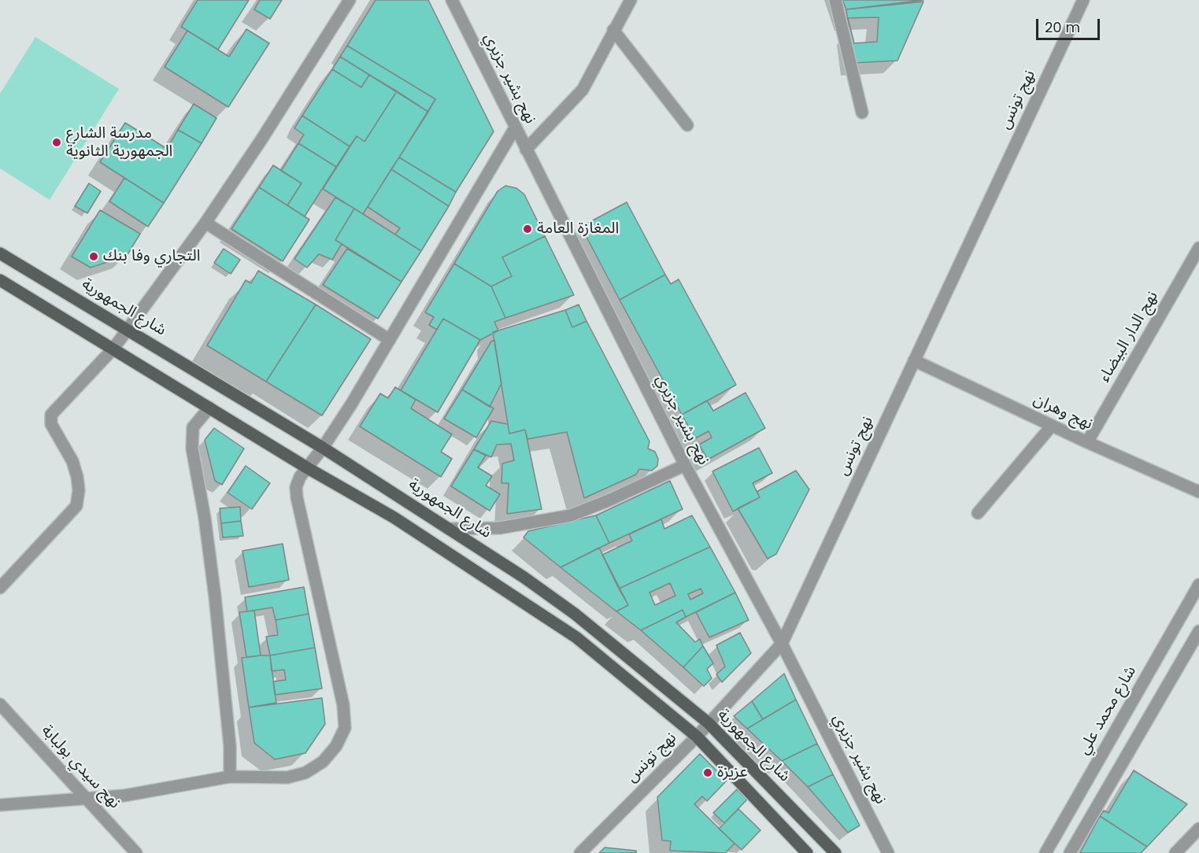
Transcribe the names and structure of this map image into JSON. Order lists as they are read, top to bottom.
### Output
{
  "streets": {
    "main road": ["شارع الجمهورية"],
    "street": [
      "نهج بشير جزيري",
      "نهج تونس",
      "نهج الدار البيضاء",
      "نهج وهران",
      "شارع محمد علي",
      "نهج سيدي بولبابة"
    ]
  },
  "crossings": [
    ["نهج بشير جزيري", "نهج تونس"],
    ["نهج تونس", "شارع الجمهورية"],
    ["نهج تونس", "نهج وهران"],
    ["نهج الدار البيضاء", "نهج وهران"]
  ],
  "places": [
    "مدرسة الشارع الجمهورية الثانوية",
    "المغازة العامة",
    "التجاري وفا بنك",
    "عزيزة"
  ],
  "scale_bar": "20 m"
}
